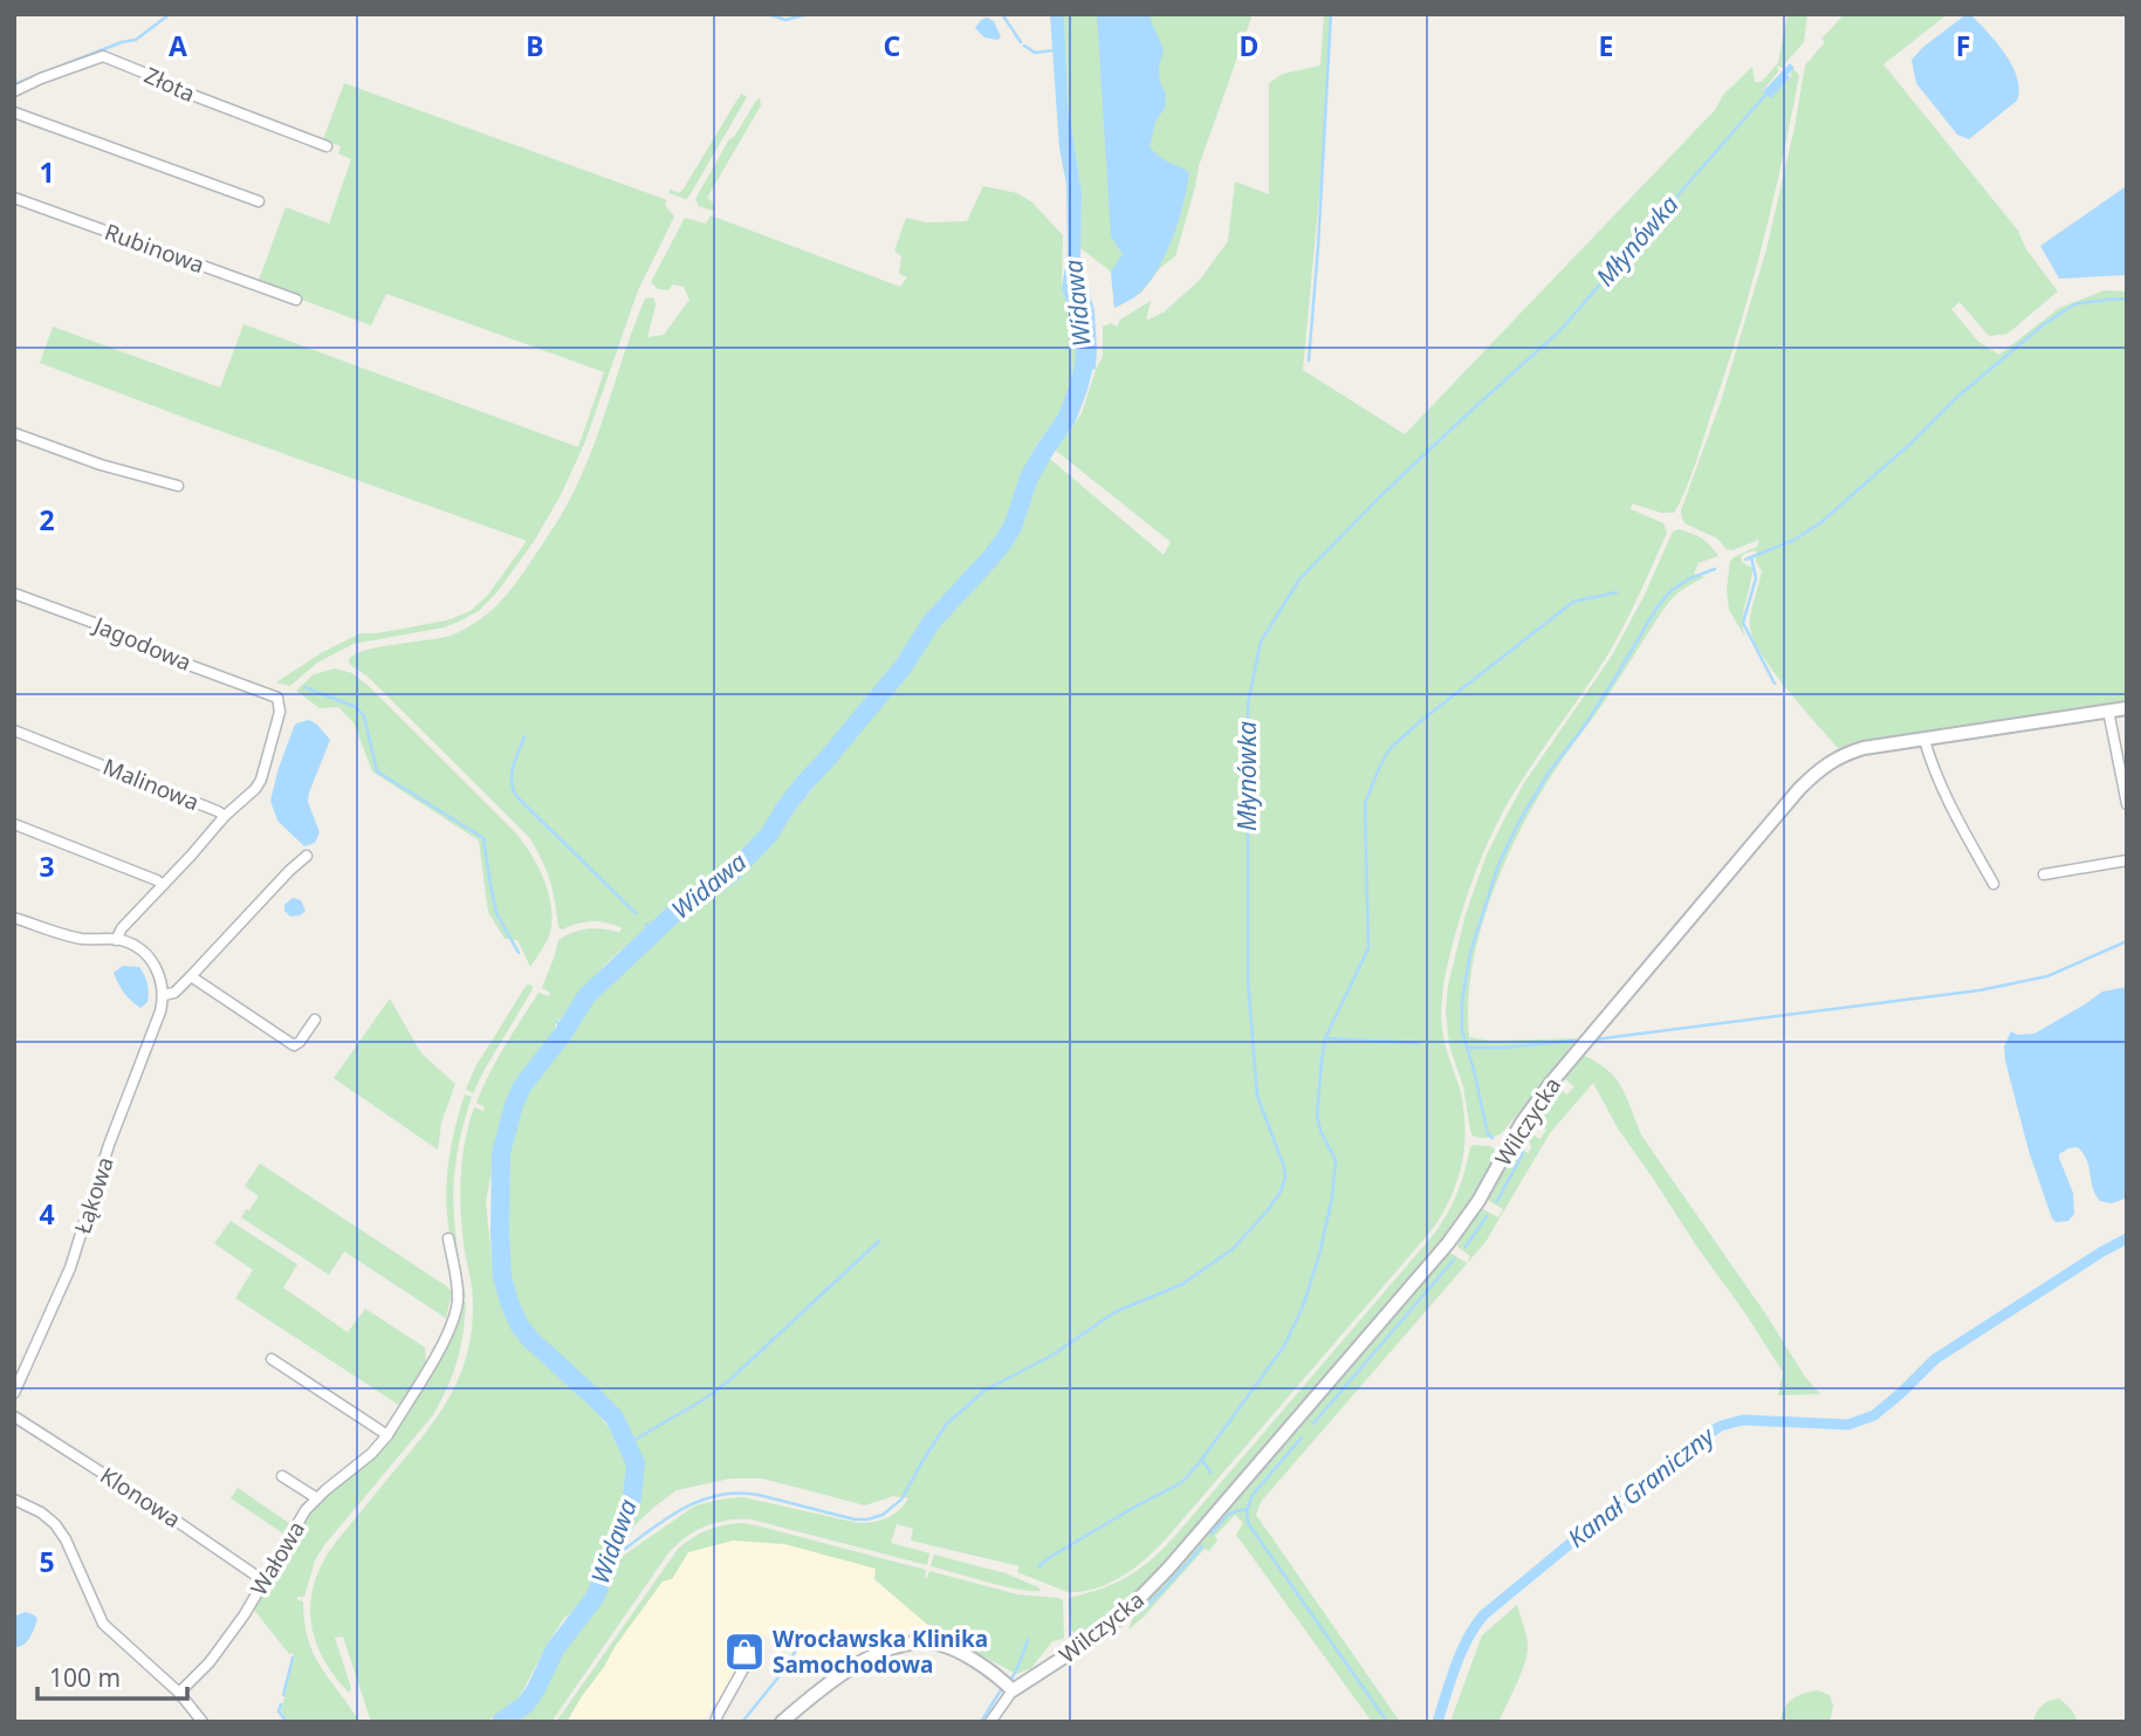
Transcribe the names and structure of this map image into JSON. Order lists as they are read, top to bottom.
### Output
{
  "streets": {
    "street": [
      "Złota",
      "Rubinowa",
      "Jagodowa",
      "Malinowa",
      "Wilczycka",
      "Łąkowa",
      "Klonowa",
      "Wałowa"
    ]
  },
  "crossings": [
    ["Jagodowa", "Malinowa"],
    ["Klonowa", "Wałowa"]
  ],
  "water": ["Młynówka", "Widawa", "Kanał Graniczny"],
  "places": {
    "shop": ["Wrocławska Klinika Samochodowa"]
  },
  "scale_bar": "100 m",
  "grid": {
    "columns": [
      "A",
      "B",
      "C",
      "D",
      "E",
      "F"
    ],
    "rows": [
      "1",
      "2",
      "3",
      "4",
      "5"
    ]
  }
}
